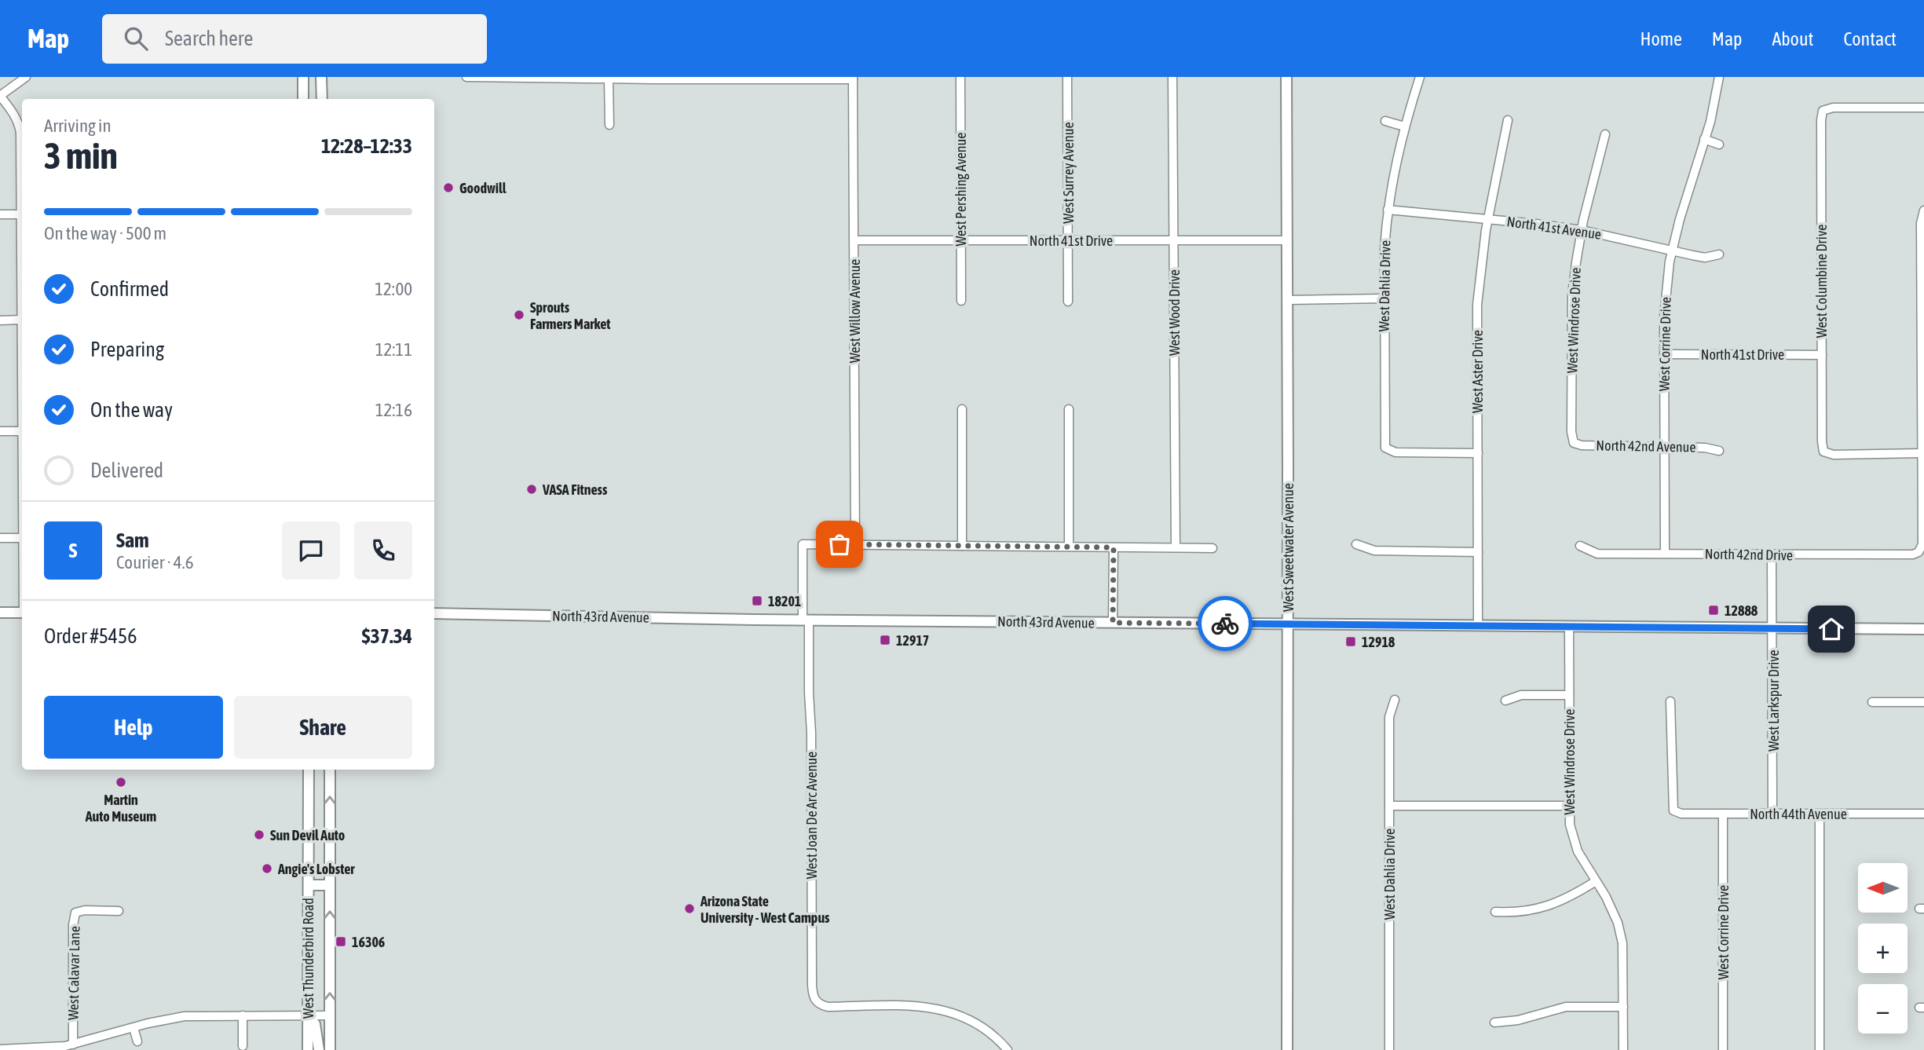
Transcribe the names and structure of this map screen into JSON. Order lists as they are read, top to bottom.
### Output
{
  "streets": {
    "main road": ["West Sweetwater Avenue", "North 43rd Avenue", "West Thunderbird Road"],
    "street": [
      "West Surrey Avenue",
      "West Pershing Avenue",
      "North 41st Avenue",
      "North 41st Drive",
      "West Columbine Drive",
      "West Dahlia Drive",
      "West Willow Avenue",
      "West Wood Drive",
      "West Windrose Drive",
      "West Corrine Drive",
      "West Aster Drive",
      "North 42nd Avenue",
      "North 42nd Drive",
      "West Larkspur Drive",
      "North 44th Avenue",
      "West Joan De Arc Avenue",
      "West Calavar Lane"
    ]
  },
  "crossings": [
    ["West Surrey Avenue", "North 41st Drive"],
    ["West Pershing Avenue", "North 41st Drive"],
    ["North 41st Avenue", "West Dahlia Drive"],
    ["North 41st Avenue", "West Windrose Drive"],
    ["North 41st Avenue", "West Corrine Drive"],
    ["North 41st Avenue", "West Aster Drive"],
    ["North 41st Drive", "West Columbine Drive"],
    ["North 41st Drive", "West Willow Avenue"],
    ["North 41st Drive", "West Wood Drive"],
    ["North 41st Drive", "West Corrine Drive"],
    ["North 41st Drive", "West Sweetwater Avenue"],
    ["West Columbine Drive", "North 42nd Drive"],
    ["West Dahlia Drive", "West Aster Drive"],
    ["West Willow Avenue", "West Joan De Arc Avenue"],
    ["West Windrose Drive", "North 42nd Avenue"],
    ["West Windrose Drive", "North 43rd Avenue"],
    ["West Corrine Drive", "North 42nd Avenue"],
    ["West Corrine Drive", "North 42nd Drive"],
    ["West Corrine Drive", "North 44th Avenue"],
    ["West Aster Drive", "North 43rd Avenue"],
    ["West Sweetwater Avenue", "North 43rd Avenue"],
    ["North 42nd Drive", "West Larkspur Drive"],
    ["North 43rd Avenue", "West Larkspur Drive"],
    ["North 43rd Avenue", "West Joan De Arc Avenue"],
    ["West Larkspur Drive", "North 44th Avenue"]
  ],
  "places": {
    "other": [
      "Goodwill",
      "Sprouts Farmers Market",
      "VASA Fitness",
      "Martin Auto Museum",
      "Sun Devil Auto",
      "Angie's Lobster",
      "Arizona State University - West Campus"
    ],
    "transit": [
      "18201",
      "12888",
      "12917",
      "12918",
      "16306"
    ]
  },
  "north": "left",
  "page": {
    "header": "Map",
    "search": "Search here",
    "nav": [
      "Home",
      "Map",
      "About",
      "Contact"
    ],
    "heading": ["3 min", "Arriving in", "12:28–12:33"],
    "panel": [
      "Sam",
      "Courier · 4.6",
      "Order #5456",
      "$37.34"
    ],
    "bar": "On the way · 500 m",
    "list": [
      ["Confirmed", "12:00"],
      ["Preparing", "12:11"],
      ["On the way", "12:16"],
      "Delivered"
    ],
    "round": "S",
    "buttons": ["Help", "Share"],
    "map_buttons": ["+", "−"]
  }
}
